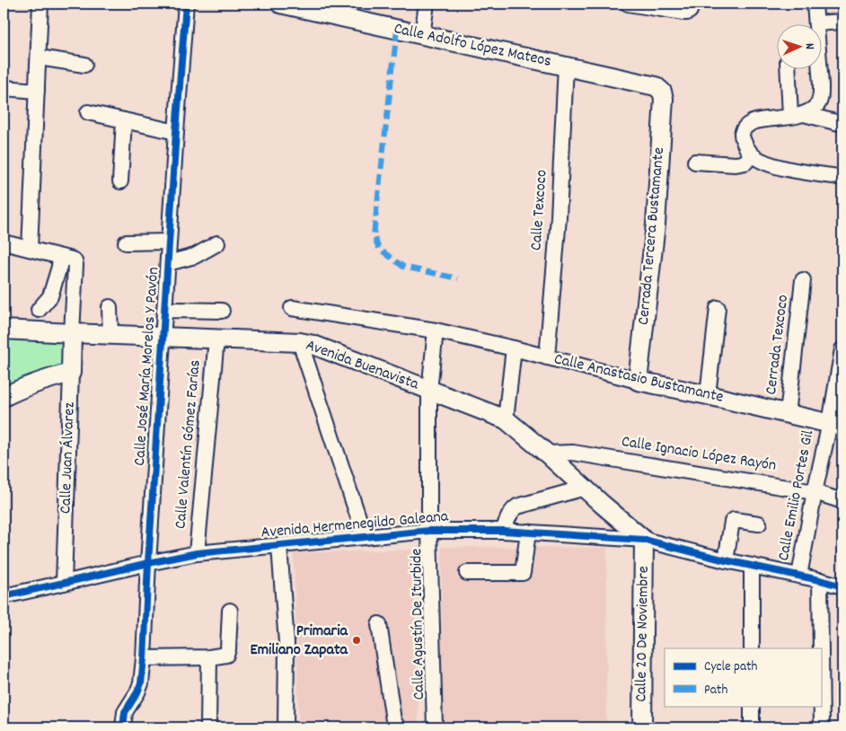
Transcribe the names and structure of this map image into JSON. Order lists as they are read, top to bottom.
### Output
{
  "streets": {
    "main road": [
      "Calle Adolfo López Mateos",
      "Cerrada Tercera Bustamante",
      "Avenida Buenavista",
      "Calle Anastasio Bustamante",
      "Calle Juan Álvarez",
      "Calle 20 De Noviembre"
    ],
    "street": [
      "Calle Texcoco",
      "Cerrada Texcoco",
      "Calle José María Morelos Y Pavón",
      "Calle Valentín Gómez Farías",
      "Calle Ignacio López Rayón",
      "Calle Emilio Portes Gil",
      "Avenida Hermenegildo Galeana",
      "Calle Agustín De Iturbide"
    ]
  },
  "crossings": [
    ["Calle Adolfo López Mateos", "Calle Texcoco"],
    ["Calle Adolfo López Mateos", "Cerrada Tercera Bustamante"],
    ["Calle Texcoco", "Calle Anastasio Bustamante"],
    ["Cerrada Tercera Bustamante", "Calle Anastasio Bustamante"],
    ["Cerrada Texcoco", "Calle Anastasio Bustamante"],
    ["Avenida Buenavista", "Calle José María Morelos Y Pavón"],
    ["Avenida Buenavista", "Calle Valentín Gómez Farías"],
    ["Avenida Buenavista", "Calle Ignacio López Rayón"],
    ["Avenida Buenavista", "Calle Juan Álvarez"],
    ["Avenida Buenavista", "Avenida Hermenegildo Galeana"],
    ["Avenida Buenavista", "Calle Agustín De Iturbide"],
    ["Avenida Buenavista", "Calle 20 De Noviembre"],
    ["Calle José María Morelos Y Pavón", "Avenida Hermenegildo Galeana"],
    ["Calle Anastasio Bustamante", "Calle Emilio Portes Gil"],
    ["Calle Anastasio Bustamante", "Calle Agustín De Iturbide"],
    ["Calle Valentín Gómez Farías", "Avenida Hermenegildo Galeana"],
    ["Calle Ignacio López Rayón", "Calle Emilio Portes Gil"],
    ["Calle Juan Álvarez", "Avenida Hermenegildo Galeana"],
    ["Calle Emilio Portes Gil", "Avenida Hermenegildo Galeana"],
    ["Avenida Hermenegildo Galeana", "Calle Agustín De Iturbide"],
    ["Avenida Hermenegildo Galeana", "Calle 20 De Noviembre"]
  ],
  "places": ["Primaria Emiliano Zapata"],
  "legend": ["Cycle path", "Path"],
  "north": "right"
}
